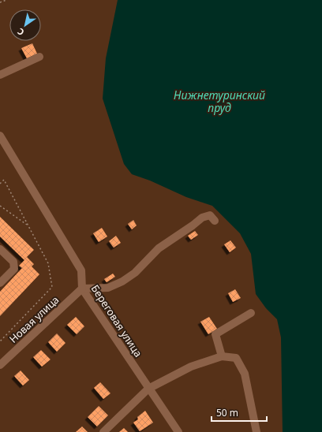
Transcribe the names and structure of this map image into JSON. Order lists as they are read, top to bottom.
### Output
{
  "streets": {
    "street": ["Новая улица", "Береговая улица"]
  },
  "crossings": [
    ["Новая улица", "Береговая улица"]
  ],
  "water": ["Нижнетуринский пруд"],
  "scale_bar": "50 m",
  "north": "bottom left"
}
